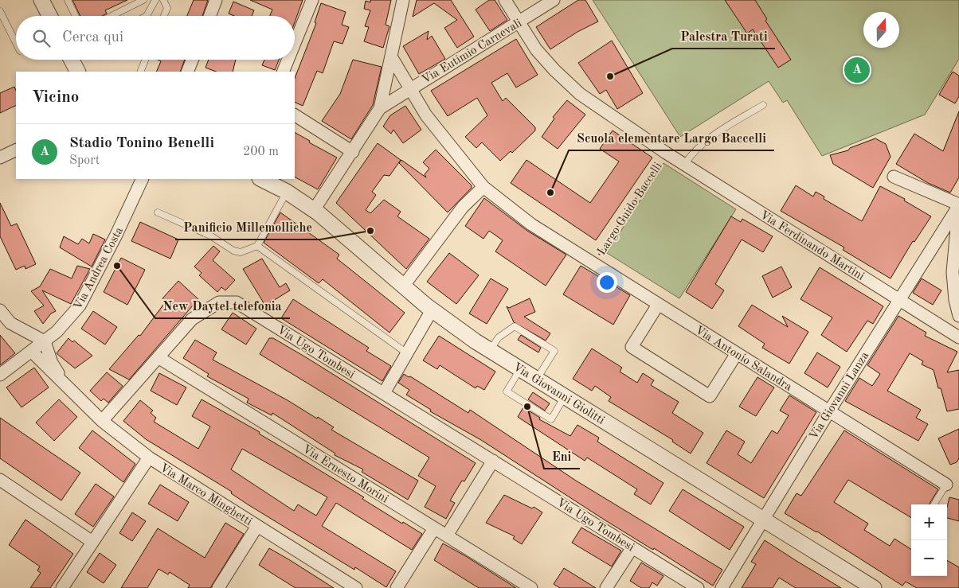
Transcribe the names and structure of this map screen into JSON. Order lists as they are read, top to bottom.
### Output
{
  "streets": {
    "street": [
      "Via Eutimio Carnevali",
      "Via Ferdinando Martini",
      "Via Andrea Costa",
      "Via Ugo Tombesi",
      "Via Antonio Salandra",
      "Via Giovanni Giolitti",
      "Via Giovanni Lanza",
      "Via Ernesto Morini",
      "Via Marco Minghetti"
    ],
    "path": ["Largo Guido Baccelli"]
  },
  "crossings": [
    ["Via Eutimio Carnevali", "Via Ferdinando Martini"],
    ["Via Eutimio Carnevali", "Via Antonio Salandra"],
    ["Largo Guido Baccelli", "Via Ferdinando Martini"],
    ["Largo Guido Baccelli", "Via Antonio Salandra"],
    ["Via Ferdinando Martini", "Via Giovanni Lanza"],
    ["Via Andrea Costa", "Via Marco Minghetti"],
    ["Via Ugo Tombesi", "Via Ernesto Morini"],
    ["Via Ugo Tombesi", "Via Marco Minghetti"],
    ["Via Antonio Salandra", "Via Giovanni Lanza"],
    ["Via Giovanni Giolitti", "Via Giovanni Lanza"]
  ],
  "places": [
    "Palestra Turati",
    "Scuola elementare Largo Baccelli",
    "Panificio Millemolliche",
    "New Daytel telefonia",
    "Eni"
  ],
  "north": "top",
  "page": {
    "search": "Cerca qui",
    "pins": "A",
    "heading": "Vicino",
    "list": [
      {
        "mark": "A",
        "name": "Stadio Tonino Benelli",
        "note": "Sport",
        "value": "200 m"
      }
    ],
    "map_buttons": ["+", "−"]
  }
}
